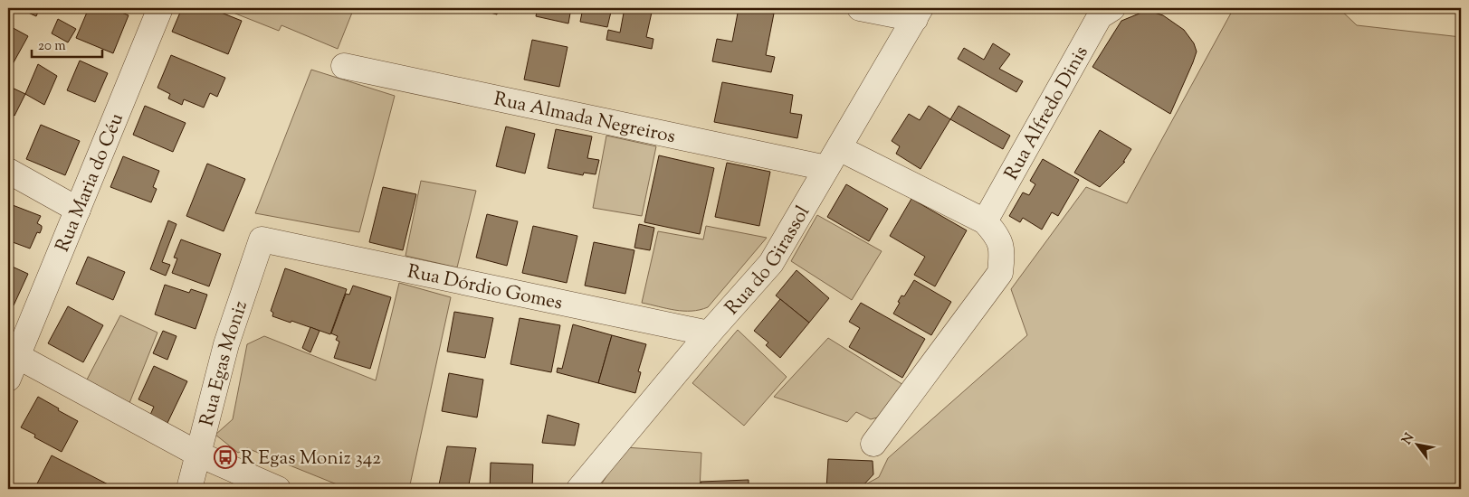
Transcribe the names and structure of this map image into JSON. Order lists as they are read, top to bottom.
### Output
{
  "streets": {
    "street": [
      "Rua Alfredo Dinis",
      "Rua Almada Negreiros",
      "Rua Maria do Céu",
      "Rua do Girassol",
      "Rua Dórdio Gomes",
      "Rua Egas Moniz"
    ]
  },
  "crossings": [
    ["Rua Alfredo Dinis", "Rua Almada Negreiros"],
    ["Rua Almada Negreiros", "Rua do Girassol"],
    ["Rua do Girassol", "Rua Dórdio Gomes"],
    ["Rua Dórdio Gomes", "Rua Egas Moniz"]
  ],
  "places": {
    "bus stop": ["R Egas Moniz 342"]
  },
  "scale_bar": "20 m",
  "north": "top left"
}
